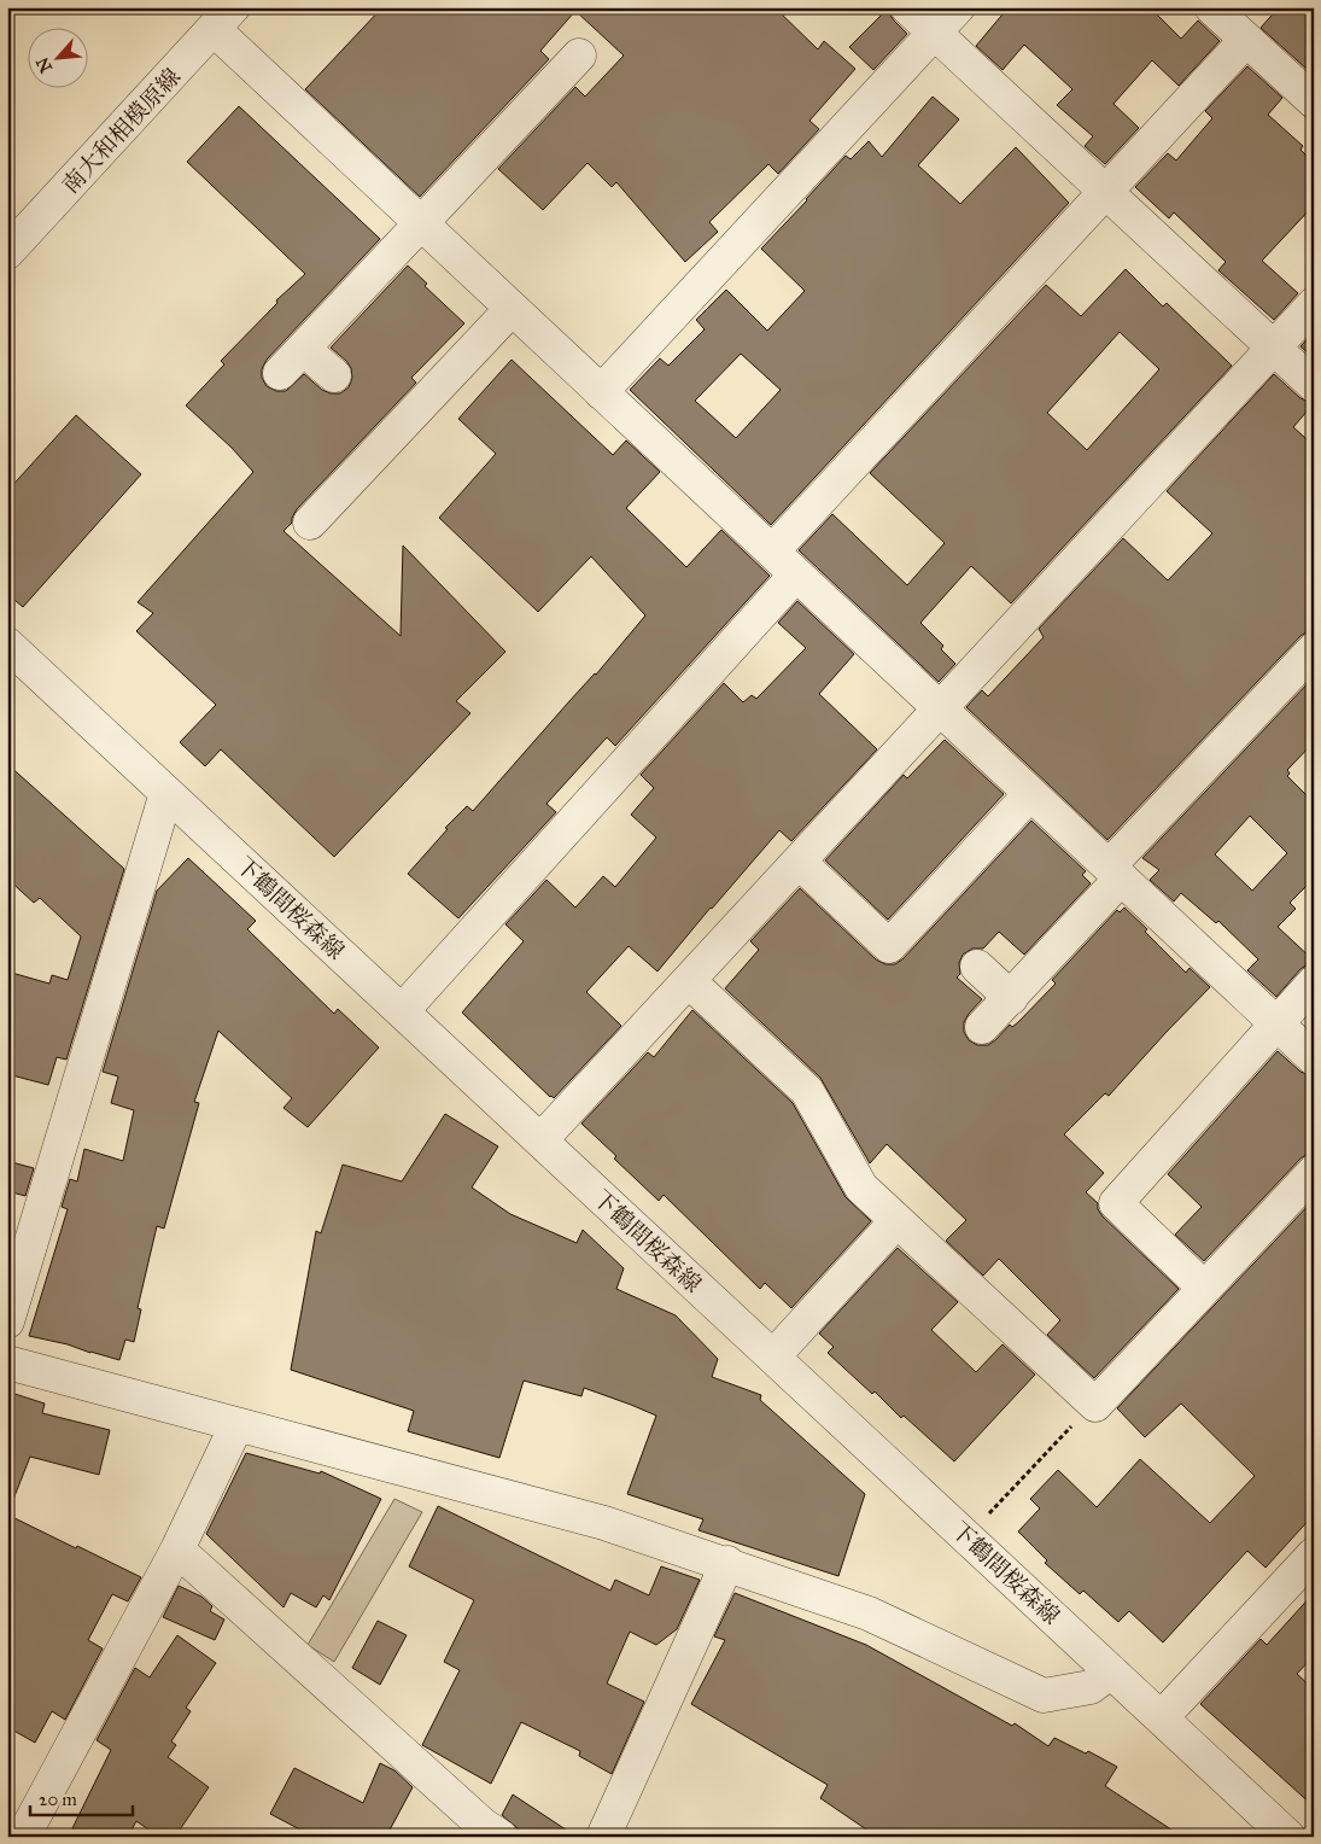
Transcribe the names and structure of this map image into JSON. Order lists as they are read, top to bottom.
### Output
{
  "streets": {
    "street": ["南大和相模原線", "下鶴間桜森線"]
  },
  "scale_bar": "20 m",
  "north": "bottom left"
}
